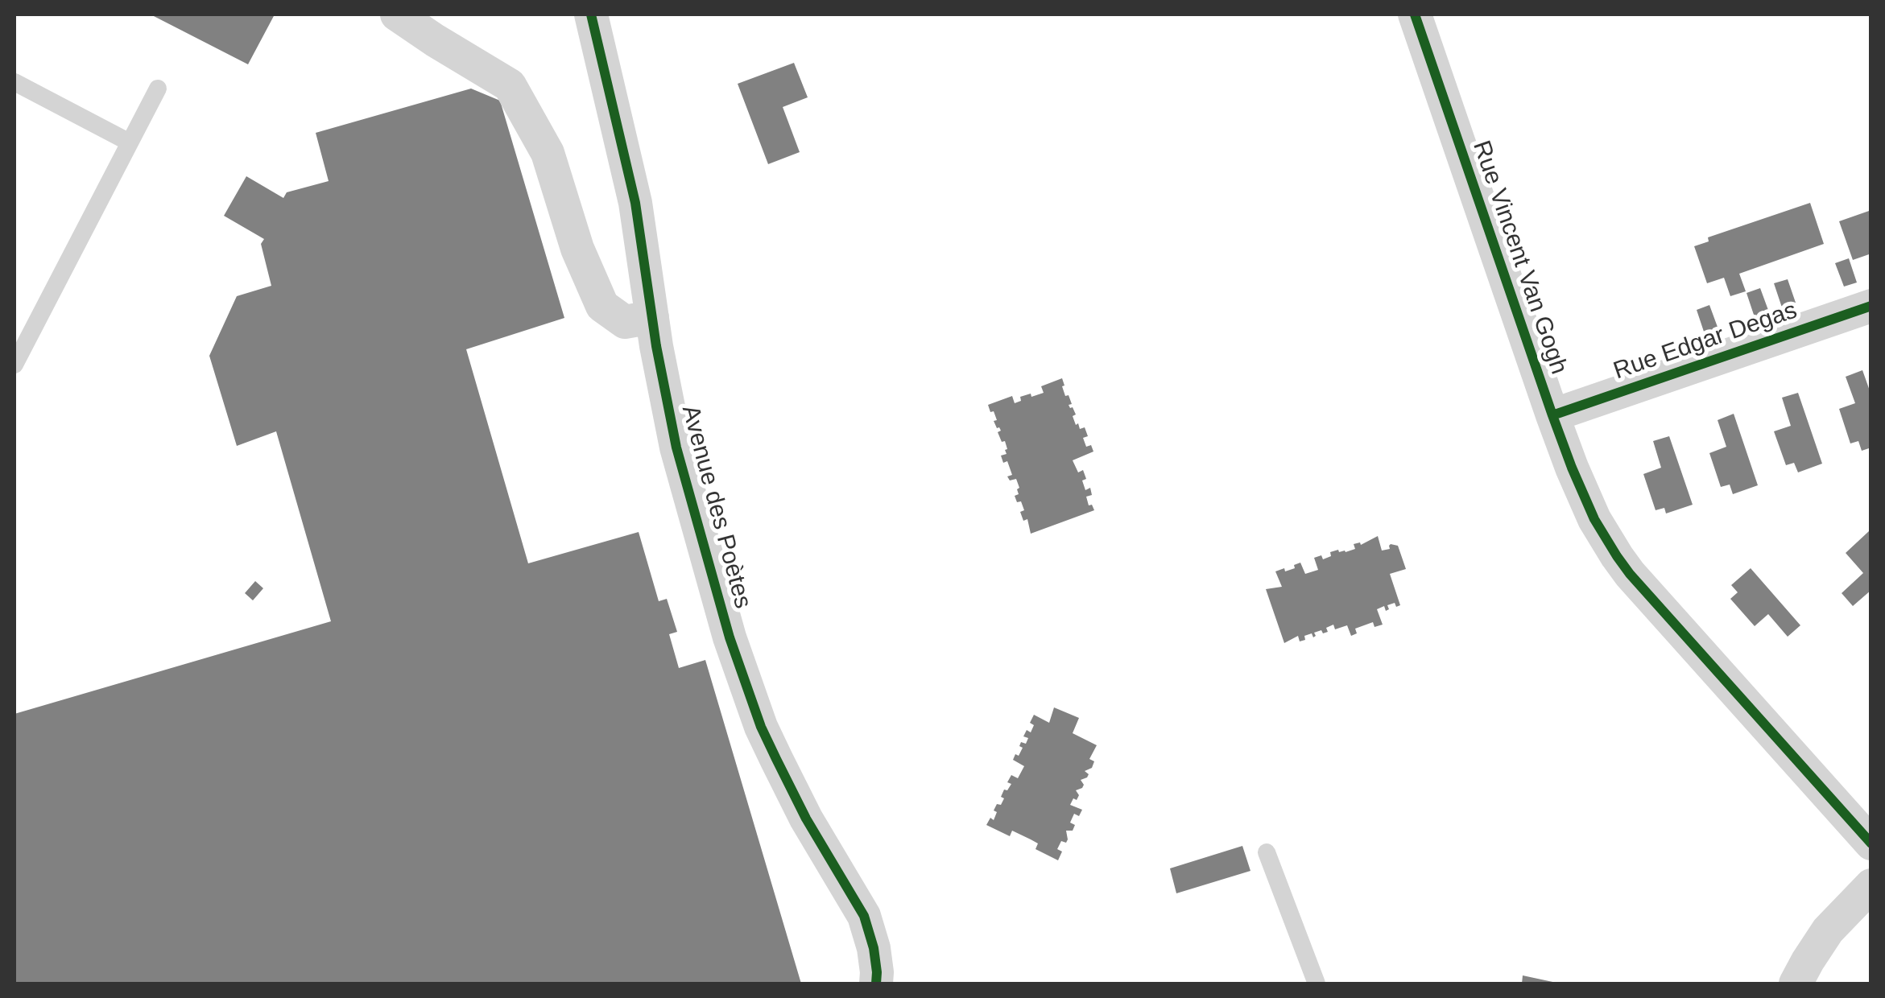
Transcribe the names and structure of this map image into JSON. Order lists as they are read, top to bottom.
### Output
{
  "streets": {
    "street": ["Rue Vincent Van Gogh", "Rue Edgar Degas", "Avenue des Poètes"]
  },
  "crossings": [
    ["Rue Vincent Van Gogh", "Rue Edgar Degas"]
  ]
}
